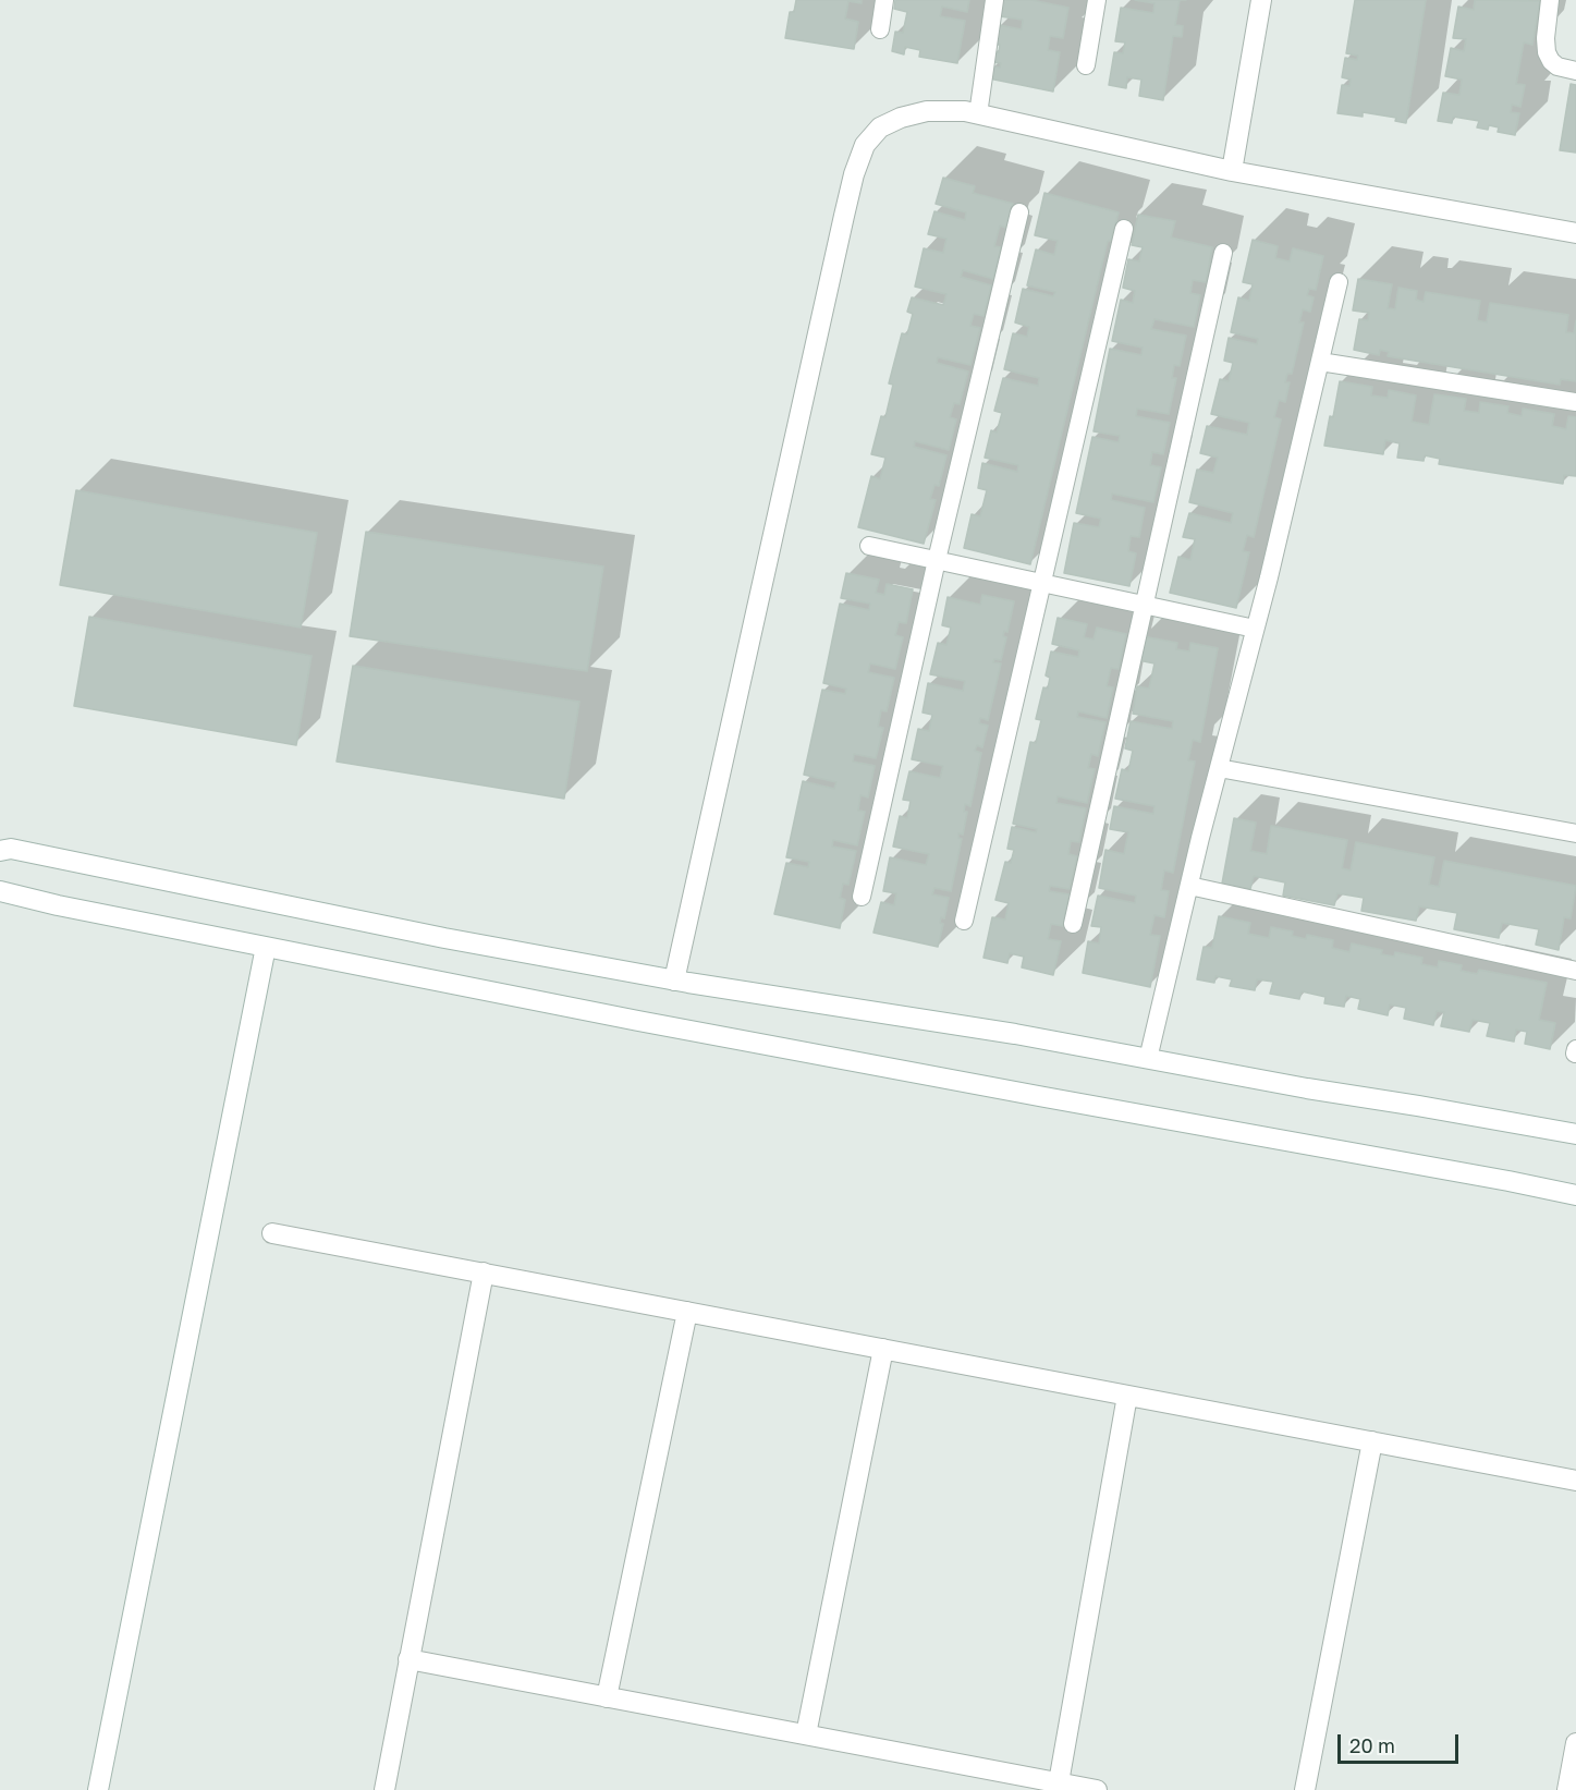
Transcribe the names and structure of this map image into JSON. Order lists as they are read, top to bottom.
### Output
{
  "scale_bar": "20 m"
}
